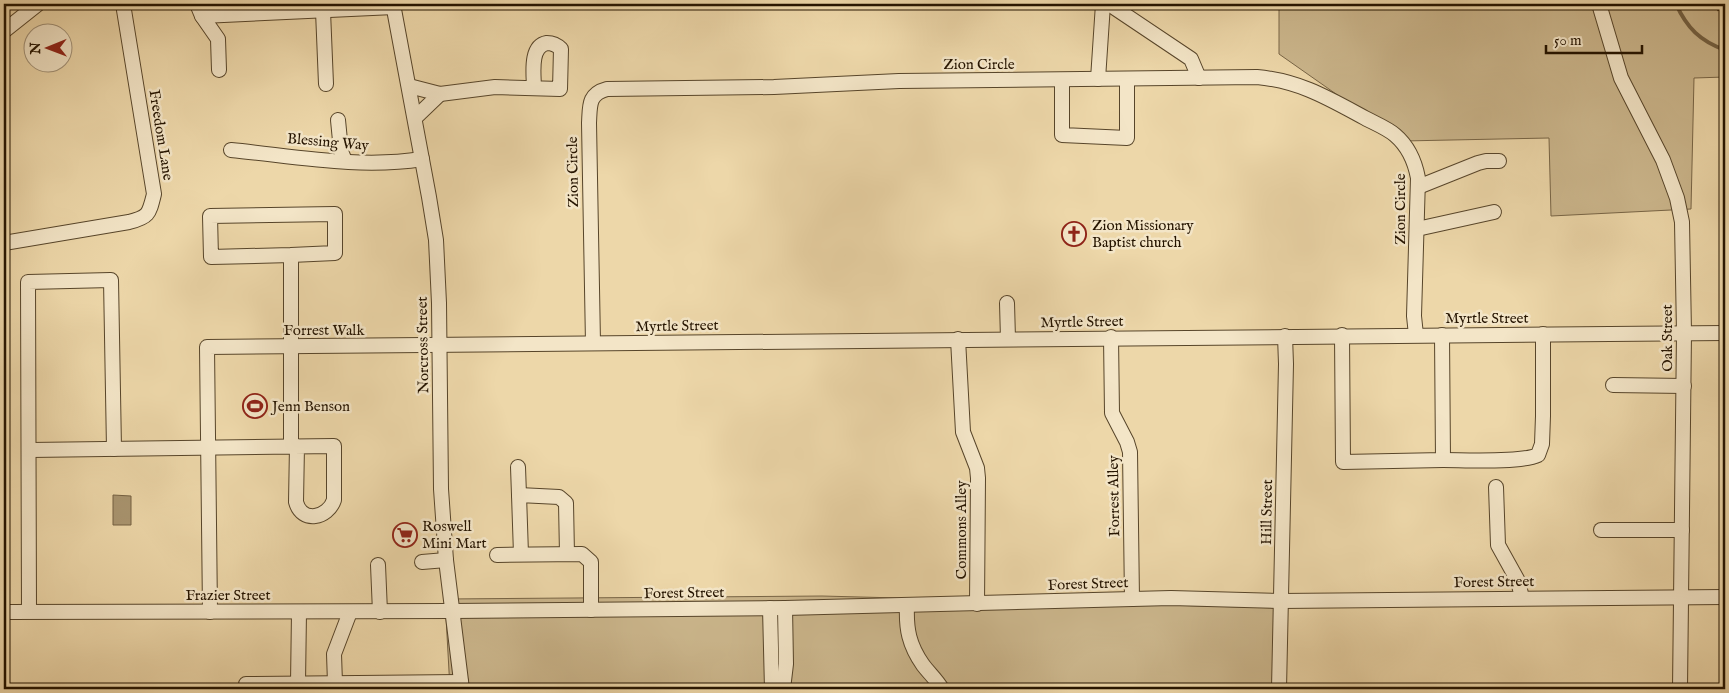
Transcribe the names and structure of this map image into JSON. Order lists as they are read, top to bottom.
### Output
{
  "streets": {
    "street": [
      "Zion Circle",
      "Freedom Lane",
      "Blessing Way",
      "Myrtle Street",
      "Forrest Walk",
      "Oak Street",
      "Norcross Street",
      "Forrest Alley",
      "Hill Street",
      "Commons Alley",
      "Forest Street",
      "Frazier Street"
    ]
  },
  "crossings": [
    ["Zion Circle", "Myrtle Street"],
    ["Blessing Way", "Norcross Street"],
    ["Myrtle Street", "Forrest Walk"],
    ["Myrtle Street", "Oak Street"],
    ["Myrtle Street", "Norcross Street"],
    ["Myrtle Street", "Forrest Alley"],
    ["Myrtle Street", "Hill Street"],
    ["Myrtle Street", "Commons Alley"],
    ["Forrest Walk", "Norcross Street"],
    ["Oak Street", "Forest Street"],
    ["Norcross Street", "Forest Street"],
    ["Norcross Street", "Frazier Street"],
    ["Forrest Alley", "Forest Street"],
    ["Hill Street", "Forest Street"],
    ["Commons Alley", "Forest Street"],
    ["Forest Street", "Frazier Street"]
  ],
  "places": {
    "church": ["Zion Missionary Baptist church"],
    "sports": ["Jenn Benson"],
    "supermarket": ["Roswell Mini Mart"]
  },
  "scale_bar": "50 m",
  "north": "left"
}
